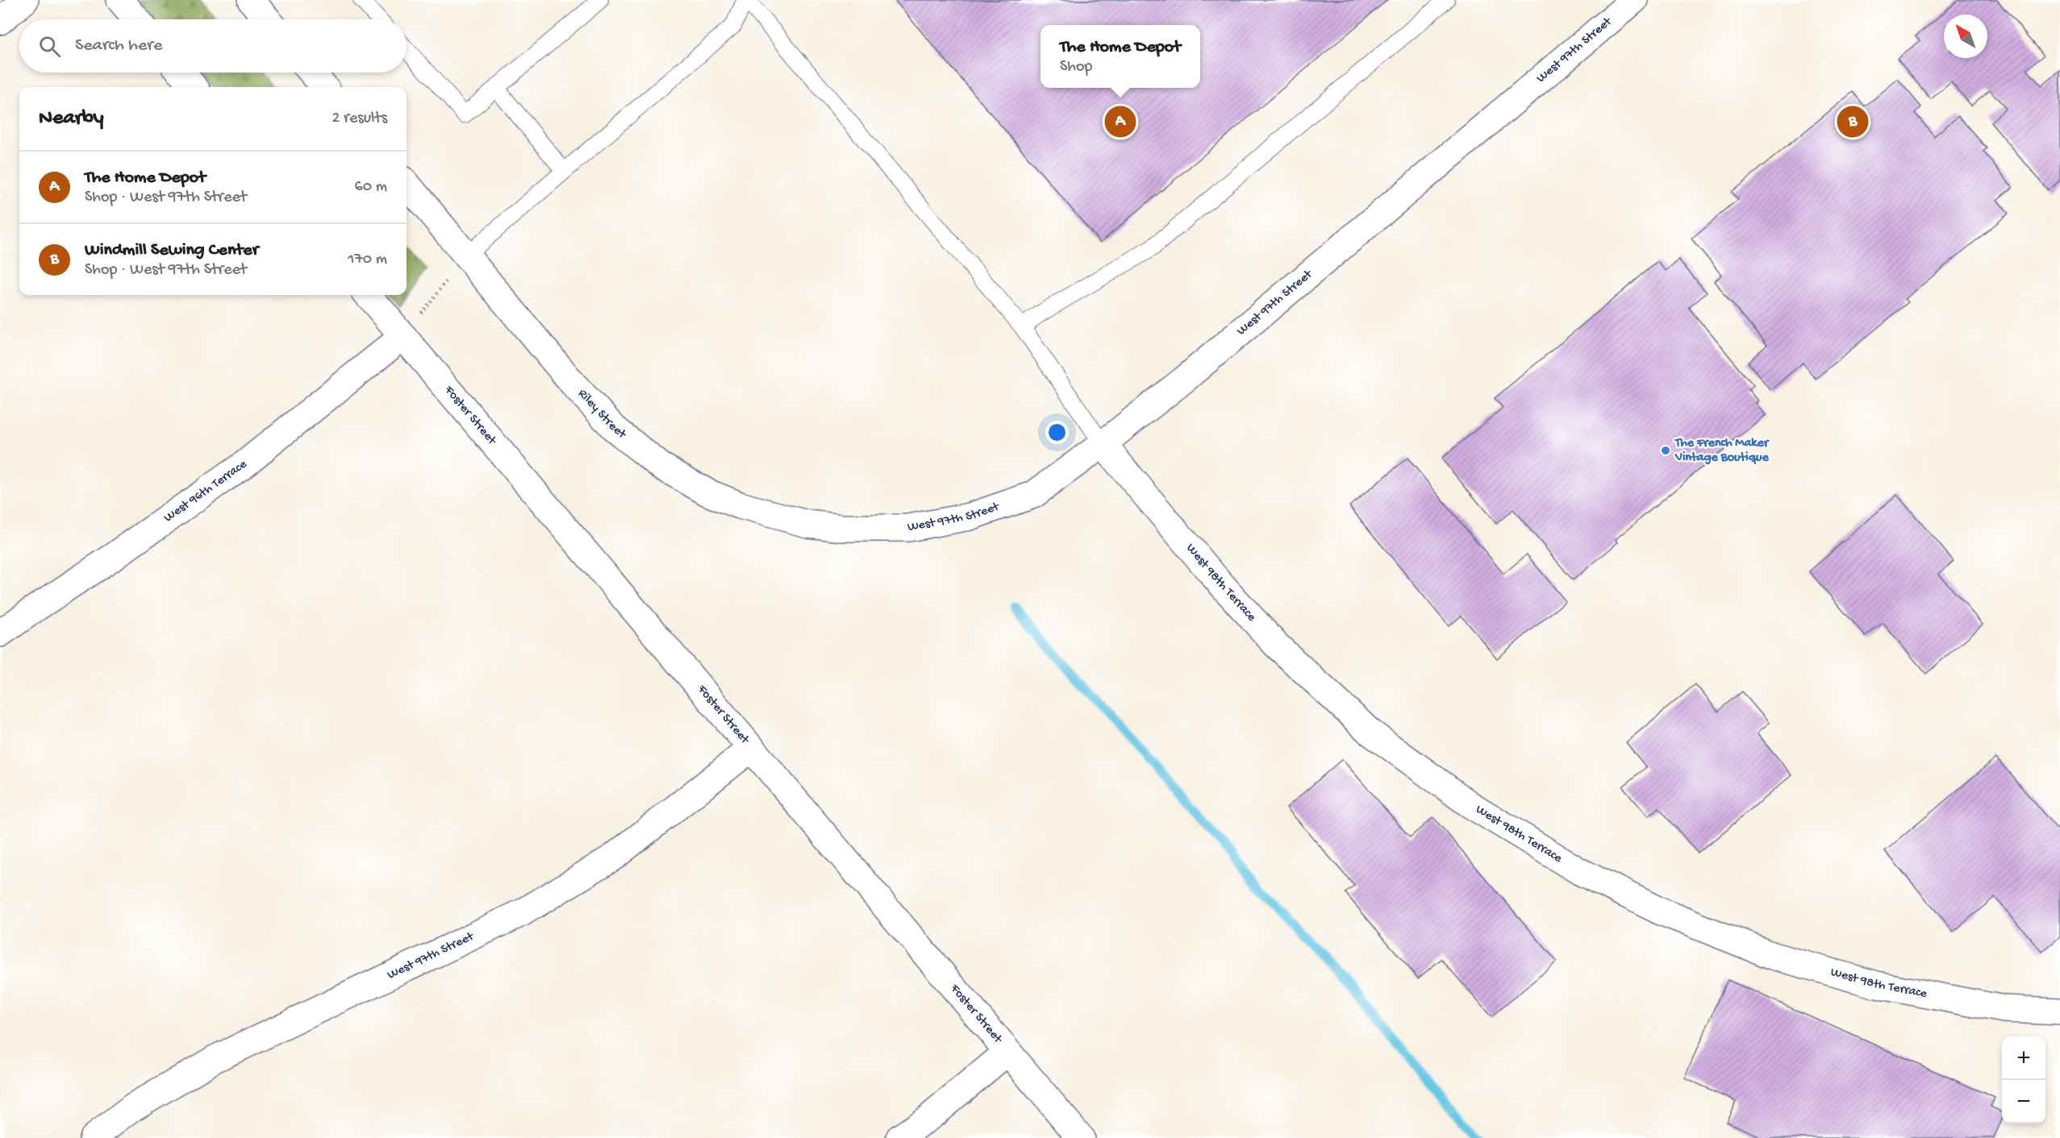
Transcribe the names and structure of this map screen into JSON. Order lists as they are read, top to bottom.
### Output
{
  "streets": {
    "street": [
      "West 97th Street",
      "Riley Street",
      "Foster Street",
      "West 96th Terrace",
      "West 98th Terrace"
    ]
  },
  "crossings": [
    ["West 97th Street", "Riley Street"],
    ["West 97th Street", "Foster Street"],
    ["West 97th Street", "West 98th Terrace"],
    ["Foster Street", "West 96th Terrace"]
  ],
  "places": ["The French Maker Vintage Boutique"],
  "north": "top left",
  "page": {
    "search": "Search here",
    "popup": ["The Home Depot", "Shop"],
    "heading": ["Nearby", "2 results"],
    "pins": ["A", "B"],
    "list": [
      {
        "mark": "A",
        "name": "The Home Depot",
        "note": "Shop · West 97th Street",
        "value": "60 m"
      },
      {
        "mark": "B",
        "name": "Windmill Sewing Center",
        "note": "Shop · West 97th Street",
        "value": "170 m"
      }
    ],
    "map_buttons": ["+", "−"]
  }
}
